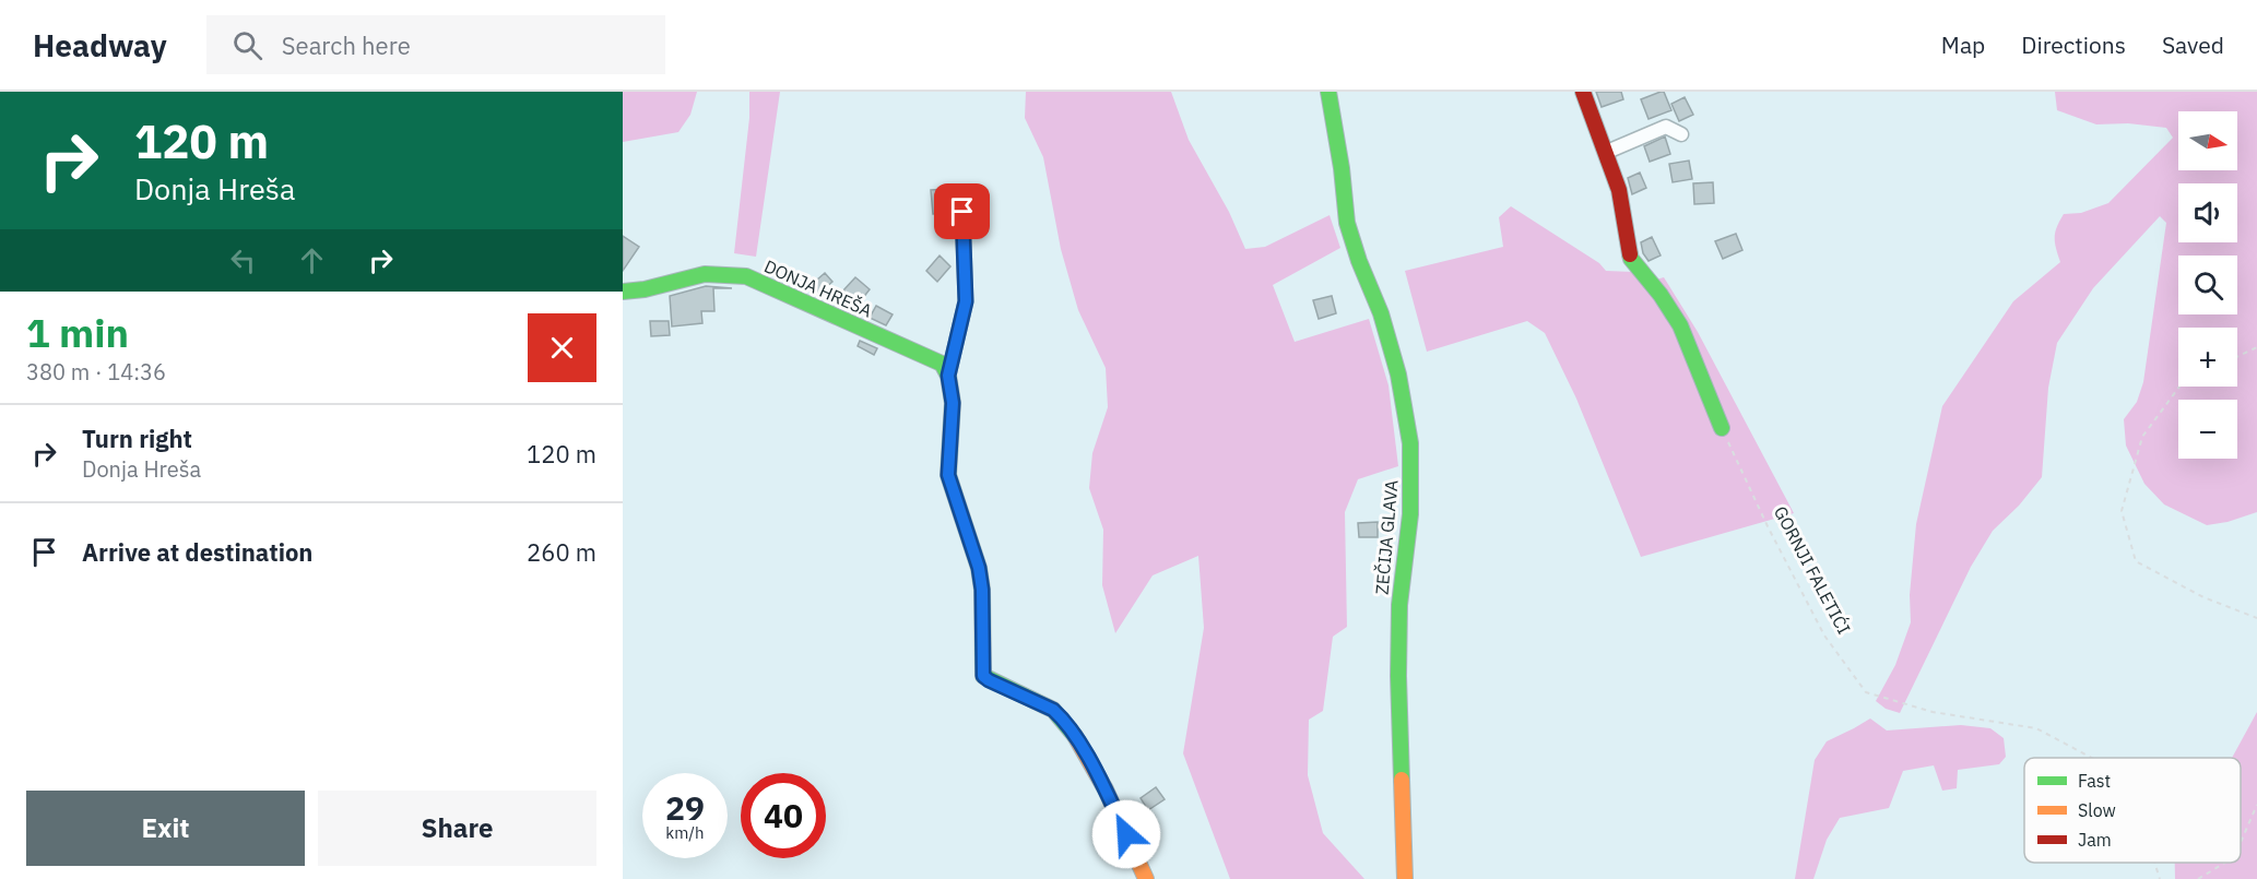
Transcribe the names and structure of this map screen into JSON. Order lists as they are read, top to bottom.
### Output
{
  "streets": {
    "street": ["DONJA HREŠA", "ZEČIJA GLAVA"],
    "path": ["GORNJI FALETIĆI"]
  },
  "legend": ["Fast", "Slow", "Jam"],
  "north": "right",
  "page": {
    "header": "Headway",
    "search": "Search here",
    "nav": ["Map", "Directions", "Saved"],
    "turn": ["120 m", "Donja Hreša"],
    "map_buttons": ["+", "−"],
    "heading": ["1 min", "380 m · 14:36"],
    "list": [
      {
        "name": "Turn right",
        "note": "Donja Hreša",
        "value": "120 m"
      },
      {
        "name": "Arrive at destination",
        "value": "260 m"
      }
    ],
    "speed": "29 km/h",
    "limit": "40",
    "buttons": ["Exit", "Share"]
  }
}
